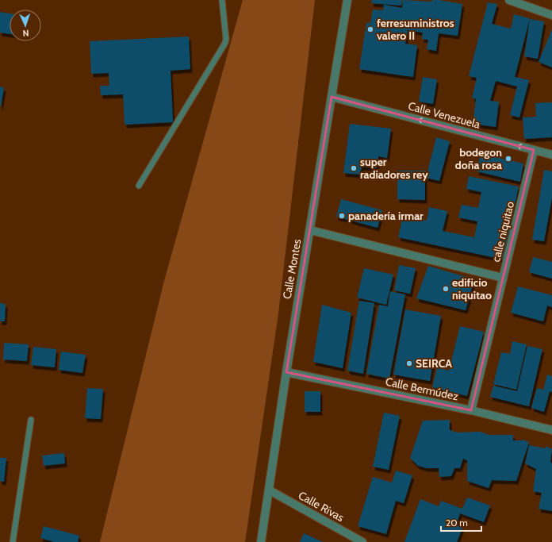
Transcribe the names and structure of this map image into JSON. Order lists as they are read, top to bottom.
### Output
{
  "streets": {
    "street": [
      "Calle Venezuela",
      "calle niquitao",
      "Calle Montes",
      "Calle Bermúdez",
      "Calle Rivas"
    ]
  },
  "crossings": [
    ["Calle Venezuela", "calle niquitao"],
    ["Calle Venezuela", "Calle Montes"],
    ["calle niquitao", "Calle Bermúdez"],
    ["Calle Montes", "Calle Bermúdez"],
    ["Calle Montes", "Calle Rivas"]
  ],
  "one_way": ["Calle Venezuela"],
  "places": [
    "ferresuministros valero II",
    "bodegon doña rosa",
    "super radiadores rey",
    "panadería irmar",
    "edificio niquitao",
    "SEIRCA"
  ],
  "scale_bar": "20 m",
  "north": "bottom"
}
